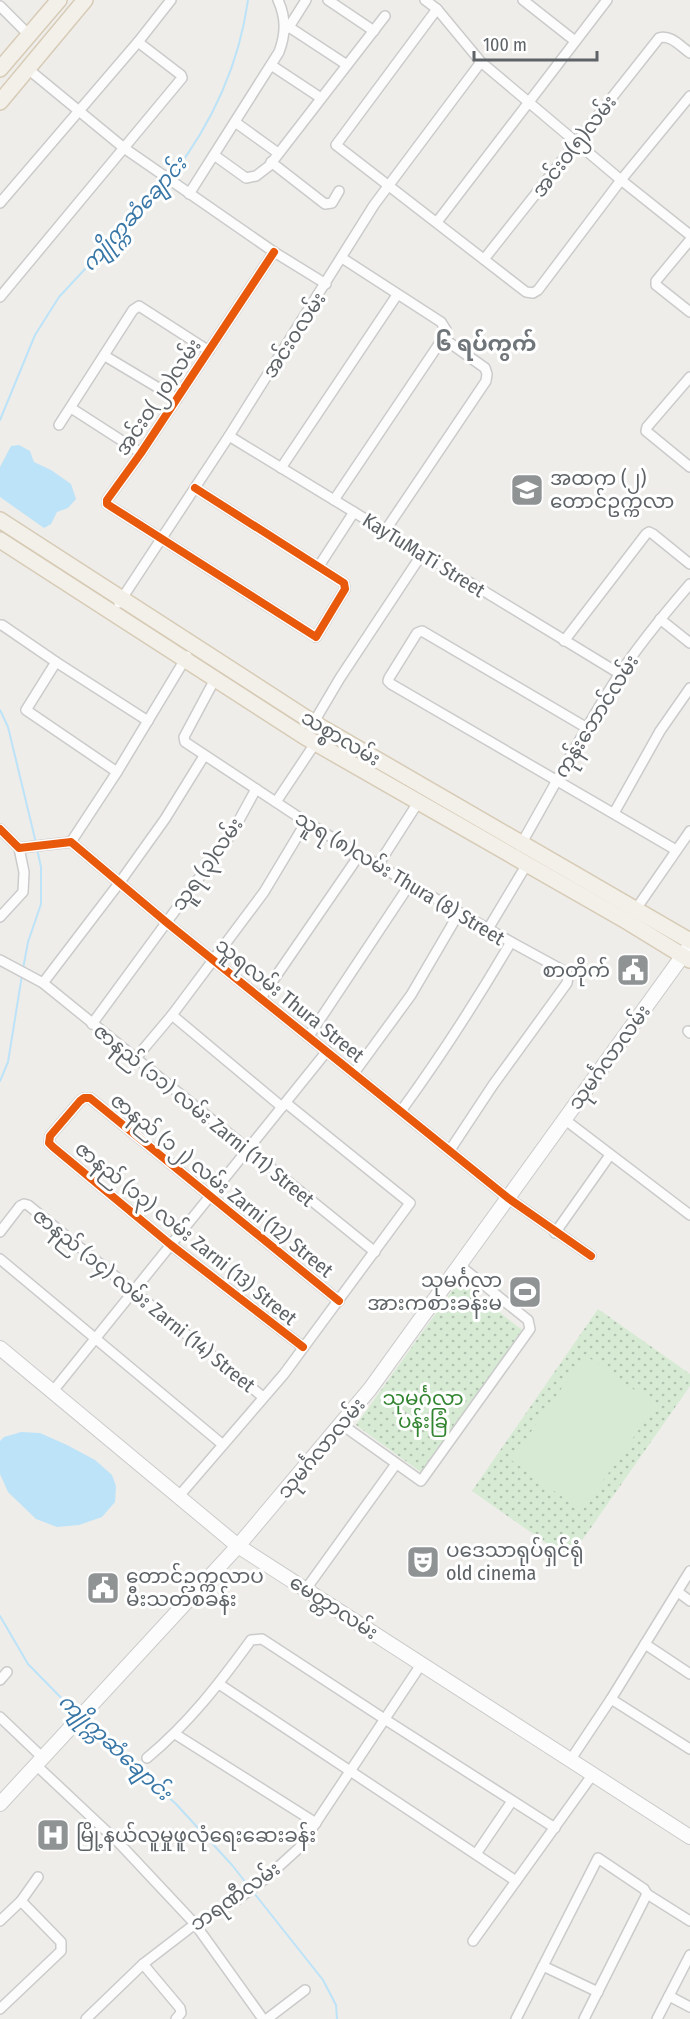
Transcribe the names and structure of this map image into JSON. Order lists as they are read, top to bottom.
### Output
{
  "streets": {
    "main road": ["သစ္စာလမ်း", "သုမင်္ဂလာလမ်း", "မေတ္တာလမ်း"],
    "street": [
      "အင်းဝ(၅)လမ်း",
      "အင်းဝလမ်း",
      "အင်းဝ(၂၀)လမ်း",
      "KayTuMaTi Street",
      "ကုန်းဘောင်လမ်း",
      "သူရ (၃)လမ်း",
      "သူရ (၈)လမ်း Thura (8) Street",
      "သူရလမ်း Thura Street",
      "ဇာနည် (၁၁) လမ်း Zarni (11) Street",
      "ဇာနည် (၁၂) လမ်း Zarni (12) Street",
      "ဇာနည် (၁၃) လမ်း Zarni (13) Street",
      "ဇာနည် (၁၄) လမ်း Zarni (14) Street",
      "ဘရဏီလမ်း"
    ]
  },
  "crossings": [
    ["အင်းဝလမ်း", "အင်းဝ(၂၀)လမ်း"],
    ["အင်းဝလမ်း", "KayTuMaTi Street"],
    ["အင်းဝလမ်း", "သစ္စာလမ်း"],
    ["KayTuMaTi Street", "ကုန်းဘောင်လမ်း"],
    ["ကုန်းဘောင်လမ်း", "သစ္စာလမ်း"],
    ["ကုန်းဘောင်လမ်း", "သူရ (၈)လမ်း Thura (8) Street"],
    ["သစ္စာလမ်း", "သူရ (၈)လမ်း Thura (8) Street"],
    ["သစ္စာလမ်း", "သုမင်္ဂလာလမ်း"],
    ["သူရ (၃)လမ်း", "သူရ (၈)လမ်း Thura (8) Street"],
    ["သူရ (၃)လမ်း", "သူရလမ်း Thura Street"],
    ["သူရ (၃)လမ်း", "ဇာနည် (၁၁) လမ်း Zarni (11) Street"],
    ["သူရ (၈)လမ်း Thura (8) Street", "သူရလမ်း Thura Street"],
    ["သူရလမ်း Thura Street", "သုမင်္ဂလာလမ်း"],
    ["သုမင်္ဂလာလမ်း", "မေတ္တာလမ်း"],
    ["ဇာနည် (၁၂) လမ်း Zarni (12) Street", "ဇာနည် (၁၃) လမ်း Zarni (13) Street"],
    ["မေတ္တာလမ်း", "ဘရဏီလမ်း"]
  ],
  "districts": ["၆ ရပ်ကွက်"],
  "water": ["ကျိုက္ကဆံချောင်း"],
  "parks": ["သုမင်္ဂလာ ပန်းခြံ"],
  "places": {
    "school or university": ["အထက (၂) တောင်ဥက္ကလာ"],
    "public building": ["စာတိုက်", "တောင်ဥက္ကလာပ မီးသတ်စခန်း"],
    "sports": ["သုမင်္ဂလာ အားကစားခန်းမ"],
    "theatre": ["ပဒေသာရုပ်ရှင်ရုံ old cinema"],
    "hospital": ["မြို့နယ်လူမှုဖူလုံရေးဆေးခန်း"]
  },
  "scale_bar": "100 m"
}
